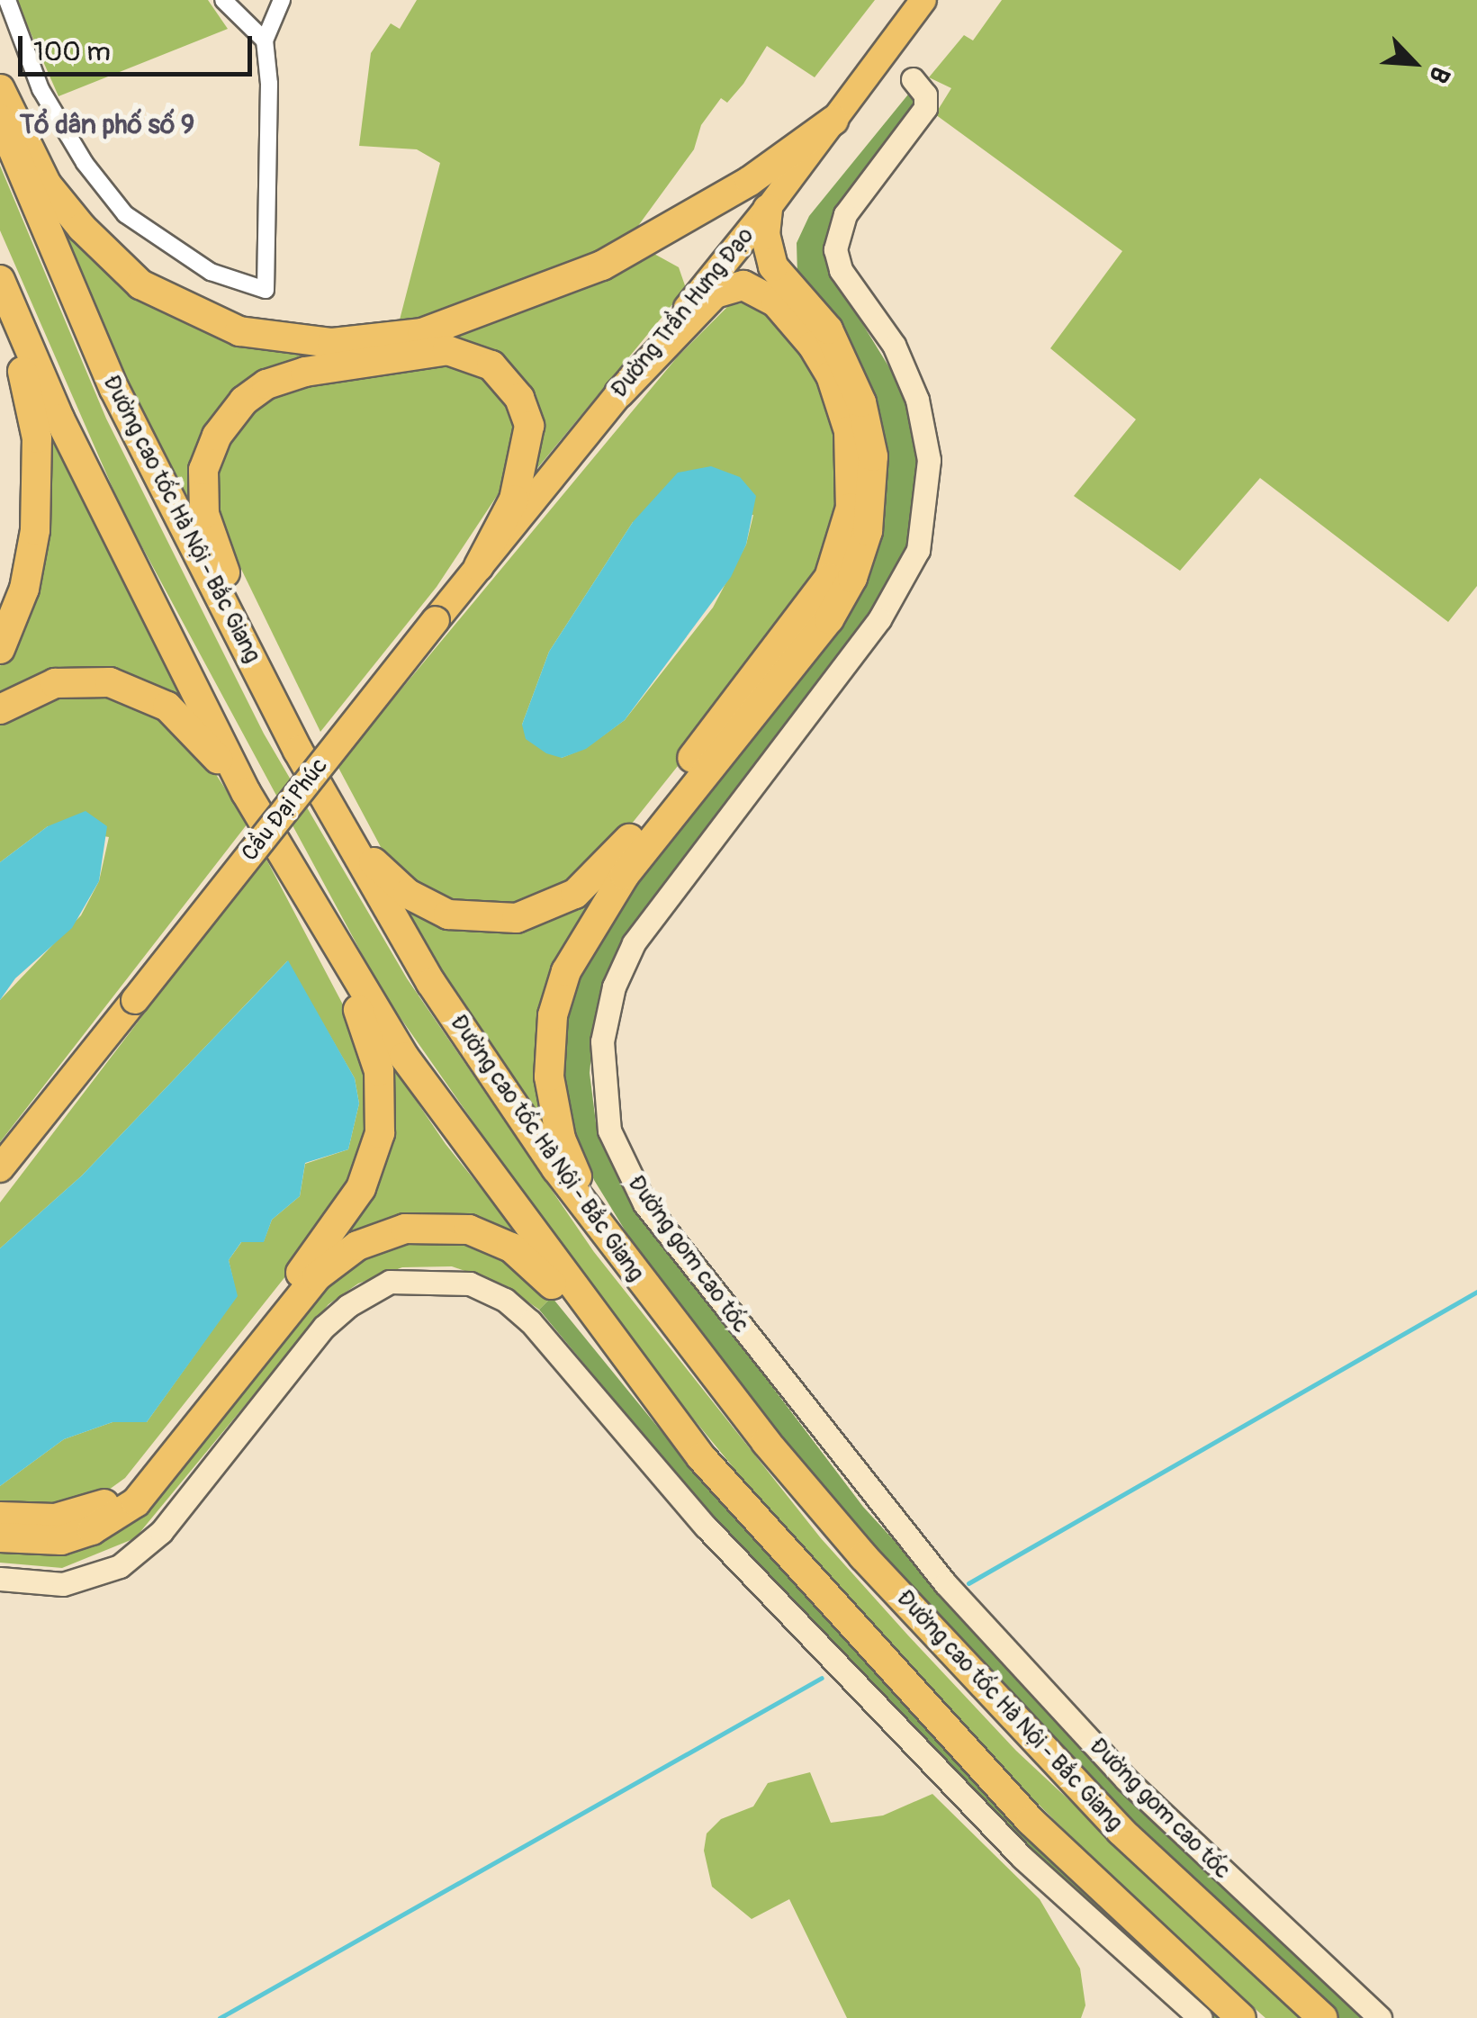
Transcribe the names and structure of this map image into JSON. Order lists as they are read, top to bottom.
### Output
{
  "streets": {
    "highway": ["Đường Trần Hưng Đạo", "Đường cao tốc Hà Nội - Bắc Giang", "Cầu Đại Phúc"],
    "main road": ["Đường gom cao tốc"]
  },
  "crossings": [
    ["Đường Trần Hưng Đạo", "Cầu Đại Phúc"]
  ],
  "districts": ["Tổ dân phố số 9"],
  "scale_bar": "100 m",
  "north": "bottom right"
}
